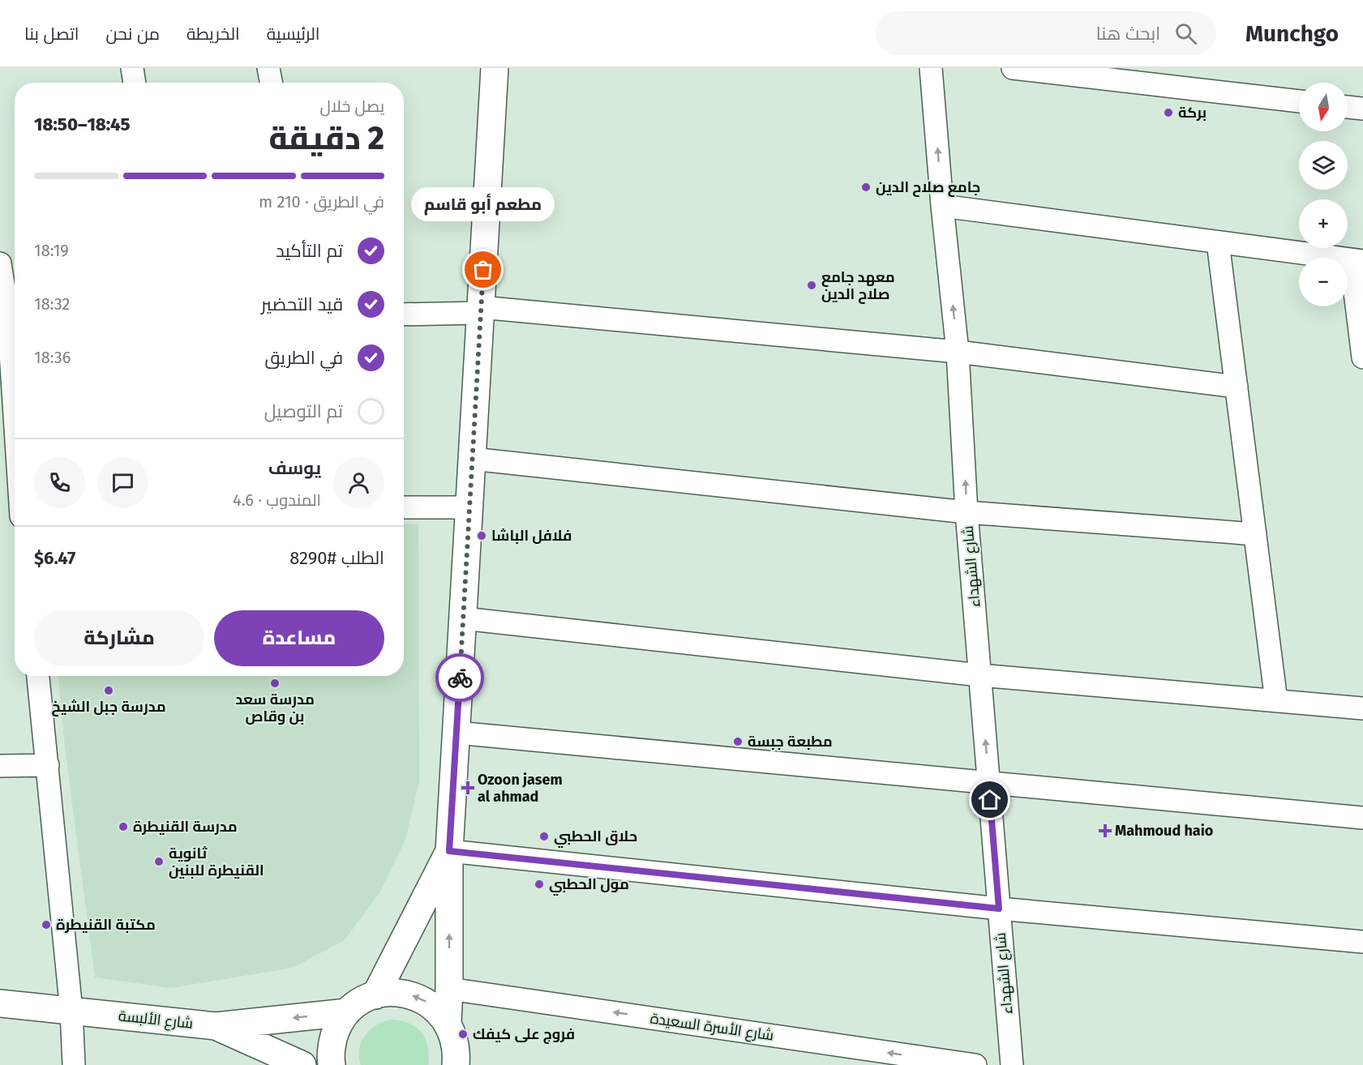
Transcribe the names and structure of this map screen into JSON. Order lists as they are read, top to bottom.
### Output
{
  "streets": {
    "street": ["شارع الشهداء", "شارع الألبسة", "شارع الأسرة السعيدة"]
  },
  "one_way": ["شارع الشهداء"],
  "places": {
    "other": [
      "بركة",
      "جامع صلاح الدين",
      "مطعم أبو قاسم",
      "معهد جامع صلاح الدين",
      "فلافل الباشا",
      "مدرسة سعد بن وقاص",
      "مدرسة جبل الشيخ",
      "مطبعة جبسة",
      "مدرسة القنيطرة",
      "حلاق الحطبي",
      "ثانوية القنيطرة للبنين",
      "مول الحطبي",
      "مكتبة القنيطرة",
      "فروج على كيفك"
    ],
    "health": ["Ozoon jasem al ahmad", "Mahmoud haio"]
  },
  "north": "bottom",
  "page": {
    "header": "Munchgo",
    "search": "ابحث هنا",
    "nav": [
      "الرئيسية",
      "الخريطة",
      "من نحن",
      "اتصل بنا"
    ],
    "map_buttons": ["+", "−"],
    "heading": ["2 دقيقة", "يصل خلال", "18:45–18:50"],
    "panel": [
      "يوسف",
      "المندوب · 4.6",
      "الطلب #8290",
      "$6.47"
    ],
    "bar": "في الطريق · 210 m",
    "bubble": "مطعم أبو قاسم",
    "list": [
      ["تم التأكيد", "18:19"],
      ["قيد التحضير", "18:32"],
      ["في الطريق", "18:36"],
      "تم التوصيل"
    ],
    "buttons": ["مساعدة", "مشاركة"]
  }
}
